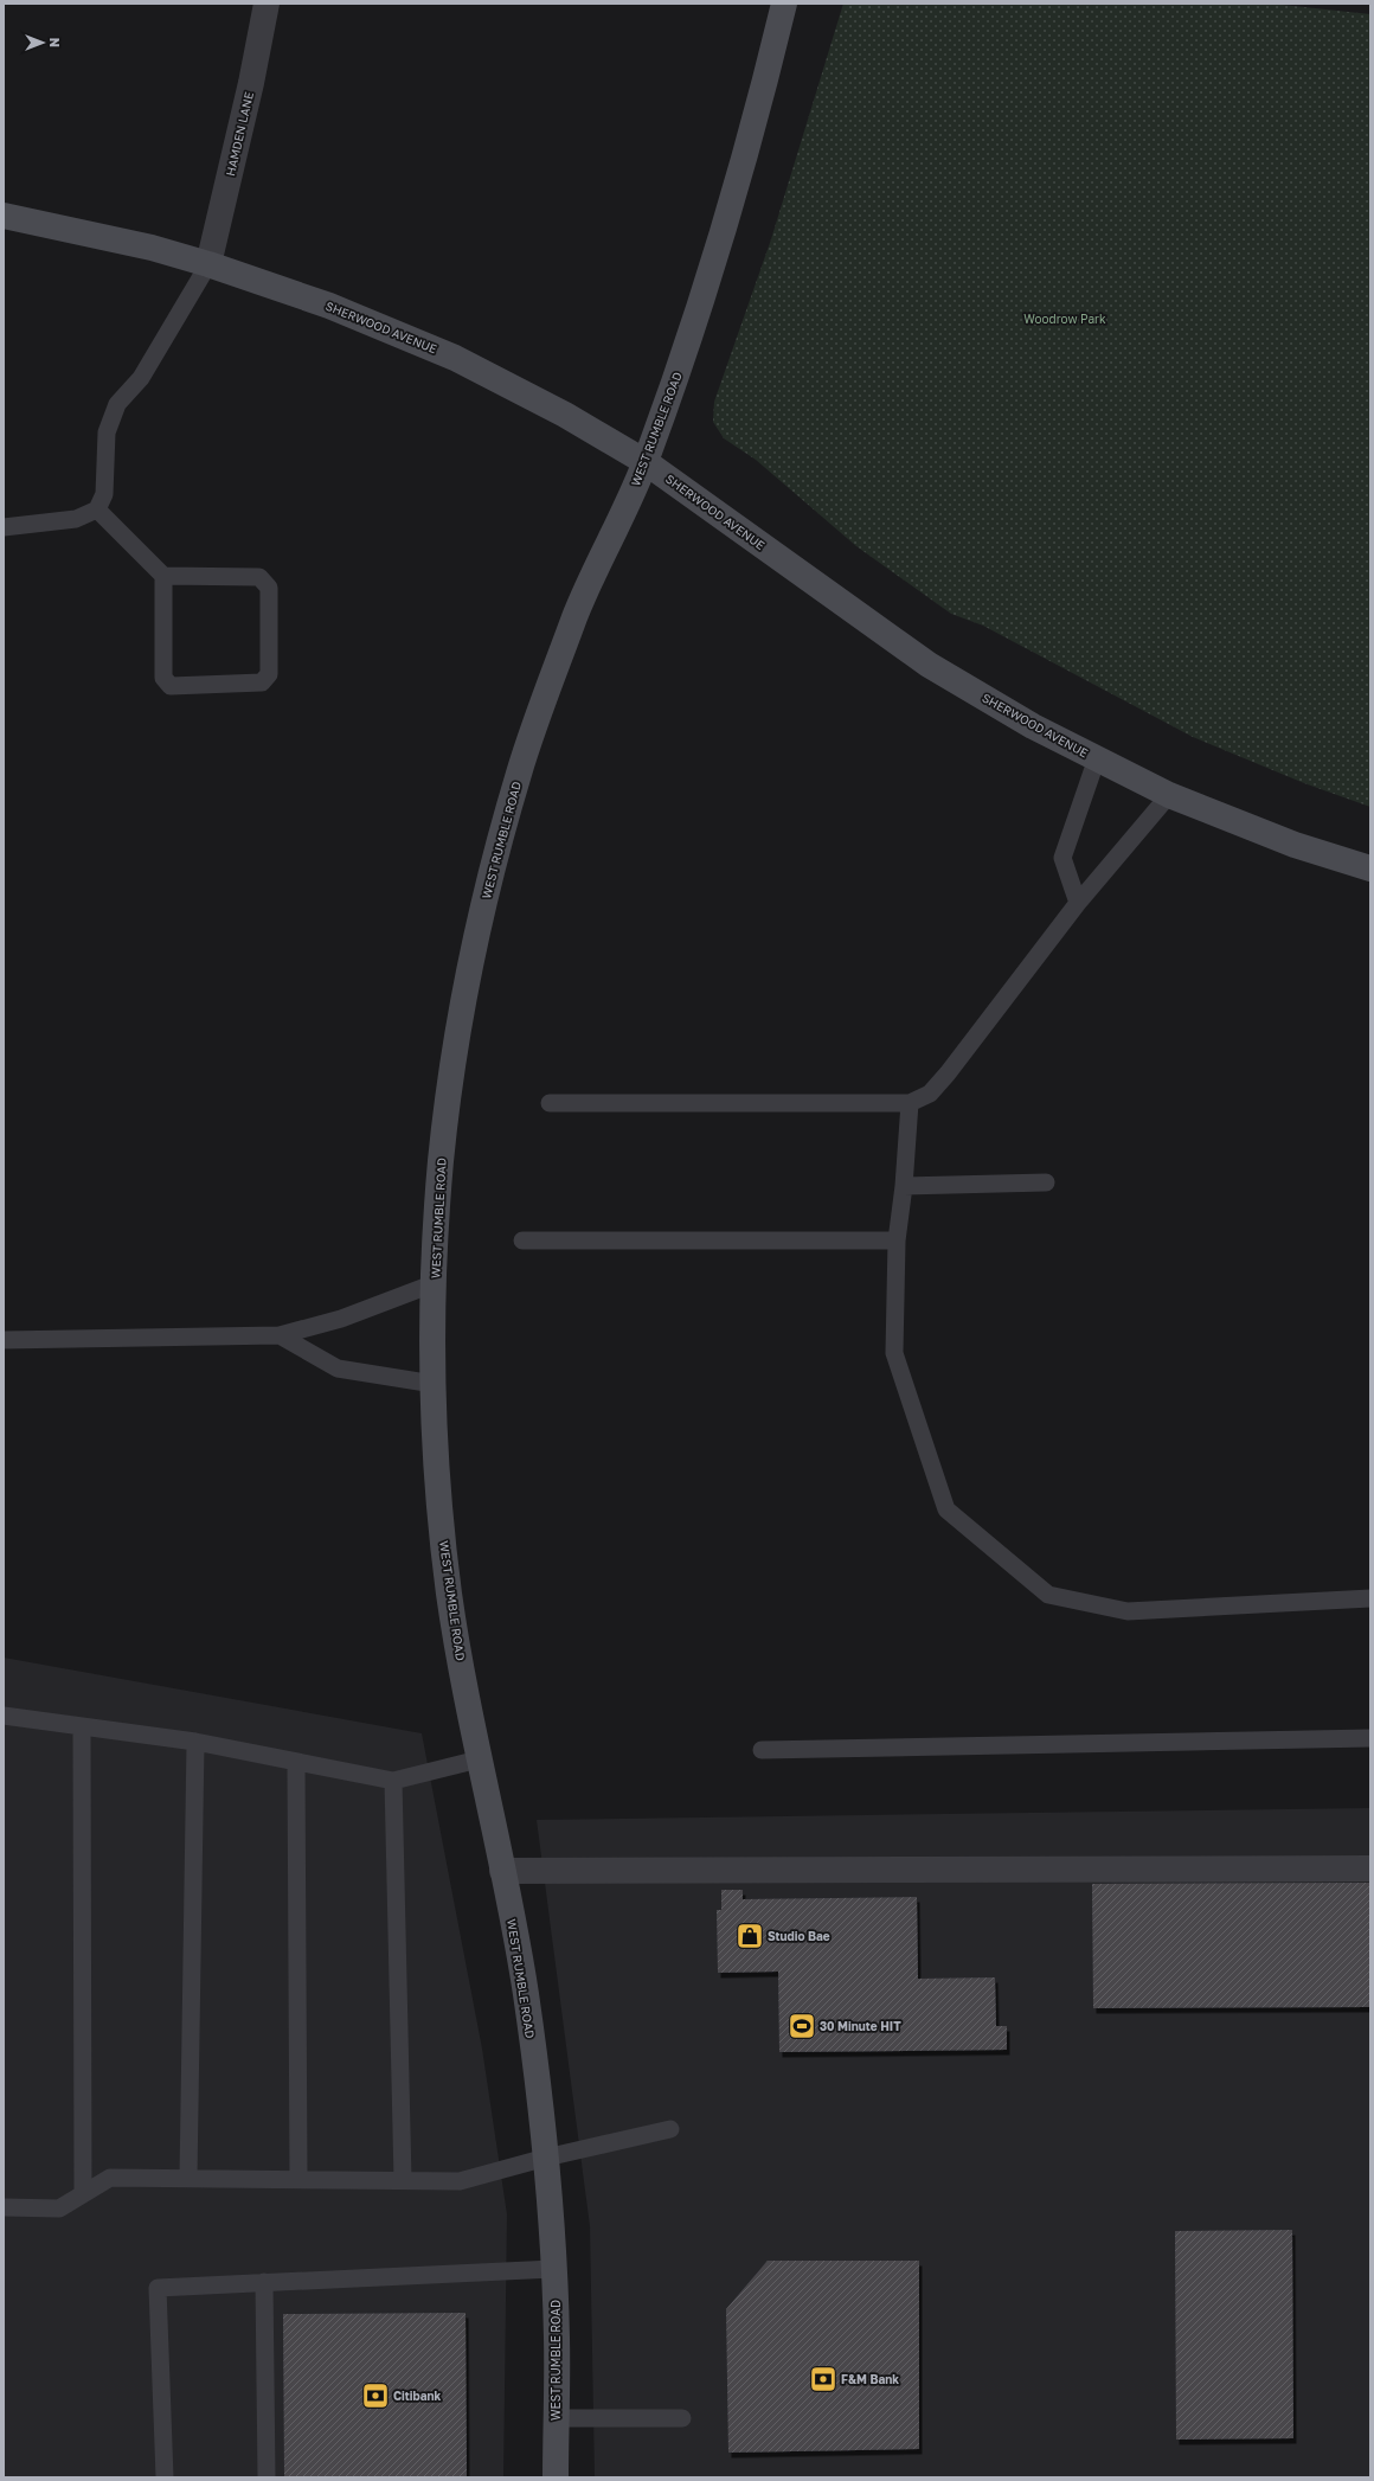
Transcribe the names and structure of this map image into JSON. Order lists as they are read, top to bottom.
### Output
{
  "streets": {
    "street": ["HAMDEN LANE", "SHERWOOD AVENUE", "WEST RUMBLE ROAD"]
  },
  "crossings": [
    ["HAMDEN LANE", "SHERWOOD AVENUE"],
    ["SHERWOOD AVENUE", "WEST RUMBLE ROAD"]
  ],
  "parks": ["Woodrow Park"],
  "places": {
    "shop": ["Studio Bae"],
    "sports": ["30 Minute HIT"],
    "bank": ["F&M Bank", "Citibank"]
  },
  "north": "right"
}
